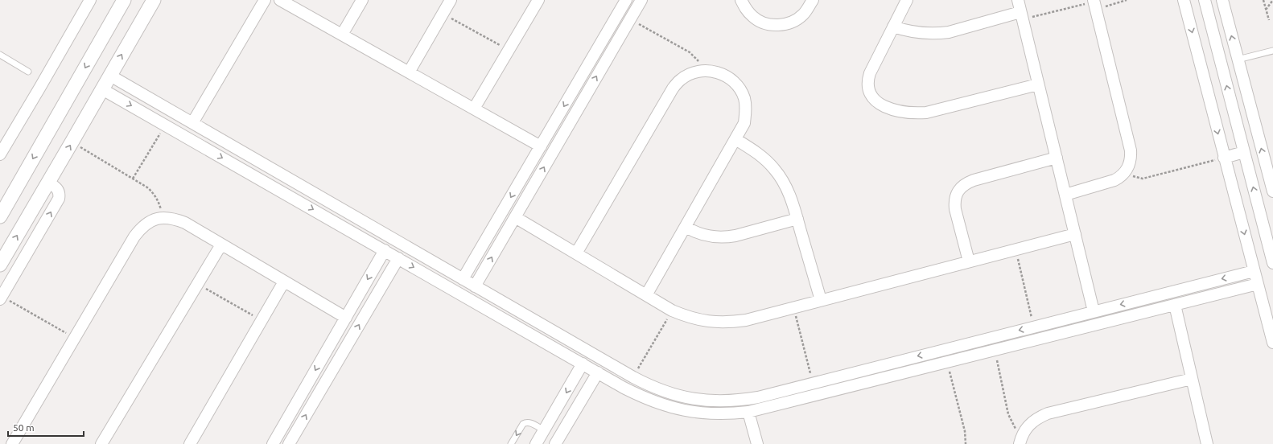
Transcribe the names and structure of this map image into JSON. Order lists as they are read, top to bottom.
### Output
{
  "scale_bar": "50 m"
}
